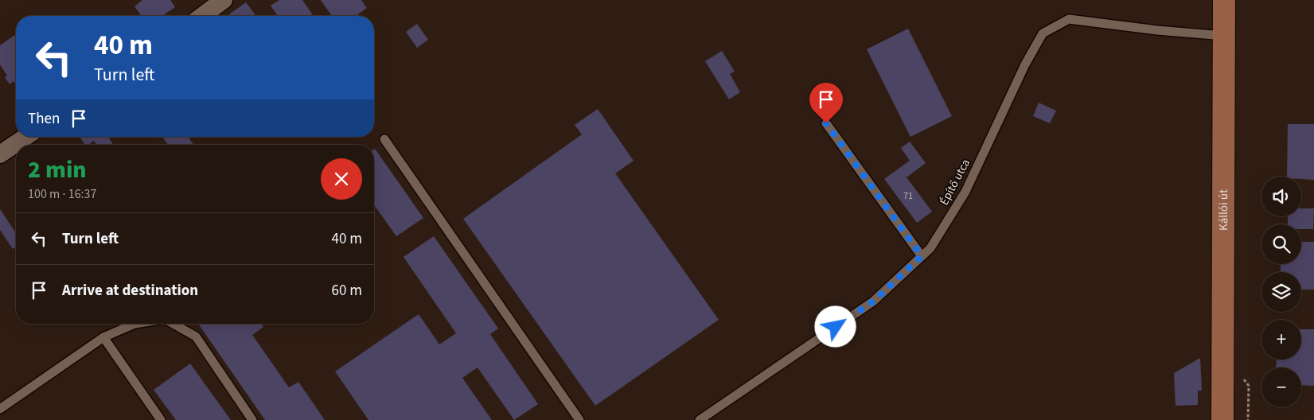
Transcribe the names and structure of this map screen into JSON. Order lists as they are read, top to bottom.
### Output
{
  "streets": {
    "main road": ["Kállói út"],
    "lane": ["Építő utca"]
  },
  "crossings": [
    ["Építő utca", "Kállói út"]
  ],
  "house_numbers": ["71"],
  "page": {
    "turn": ["40 m", "Turn left"],
    "then": "Then",
    "heading": ["2 min", "100 m · 16:37"],
    "map_buttons": ["+", "−"],
    "list": [
      {
        "name": "Turn left",
        "value": "40 m"
      },
      {
        "name": "Arrive at destination",
        "value": "60 m"
      }
    ]
  }
}
